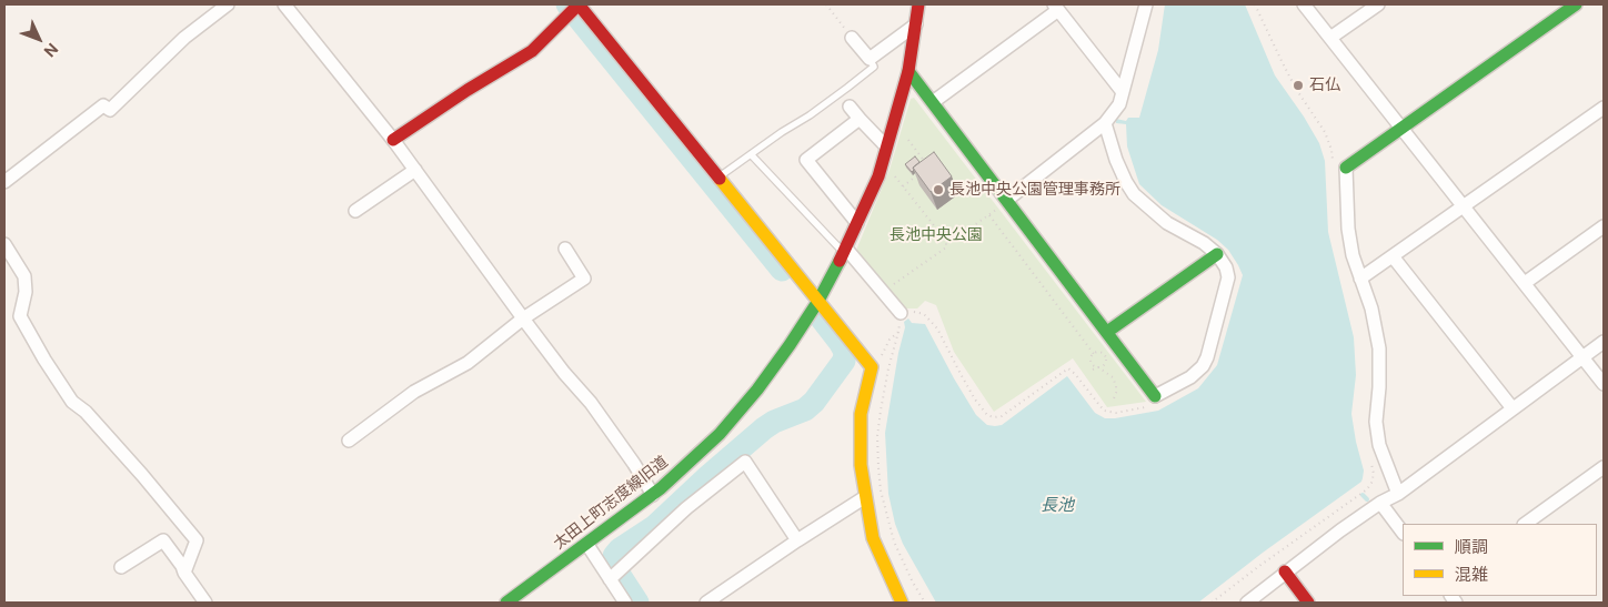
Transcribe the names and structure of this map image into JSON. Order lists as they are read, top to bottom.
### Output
{
  "streets": {
    "street": ["太田上町志度線旧道"]
  },
  "water": ["長池"],
  "parks": ["長池中央公園"],
  "places": ["石仏", "長池中央公園管理事務所"],
  "legend": ["順調", "混雑"],
  "north": "bottom right"
}
